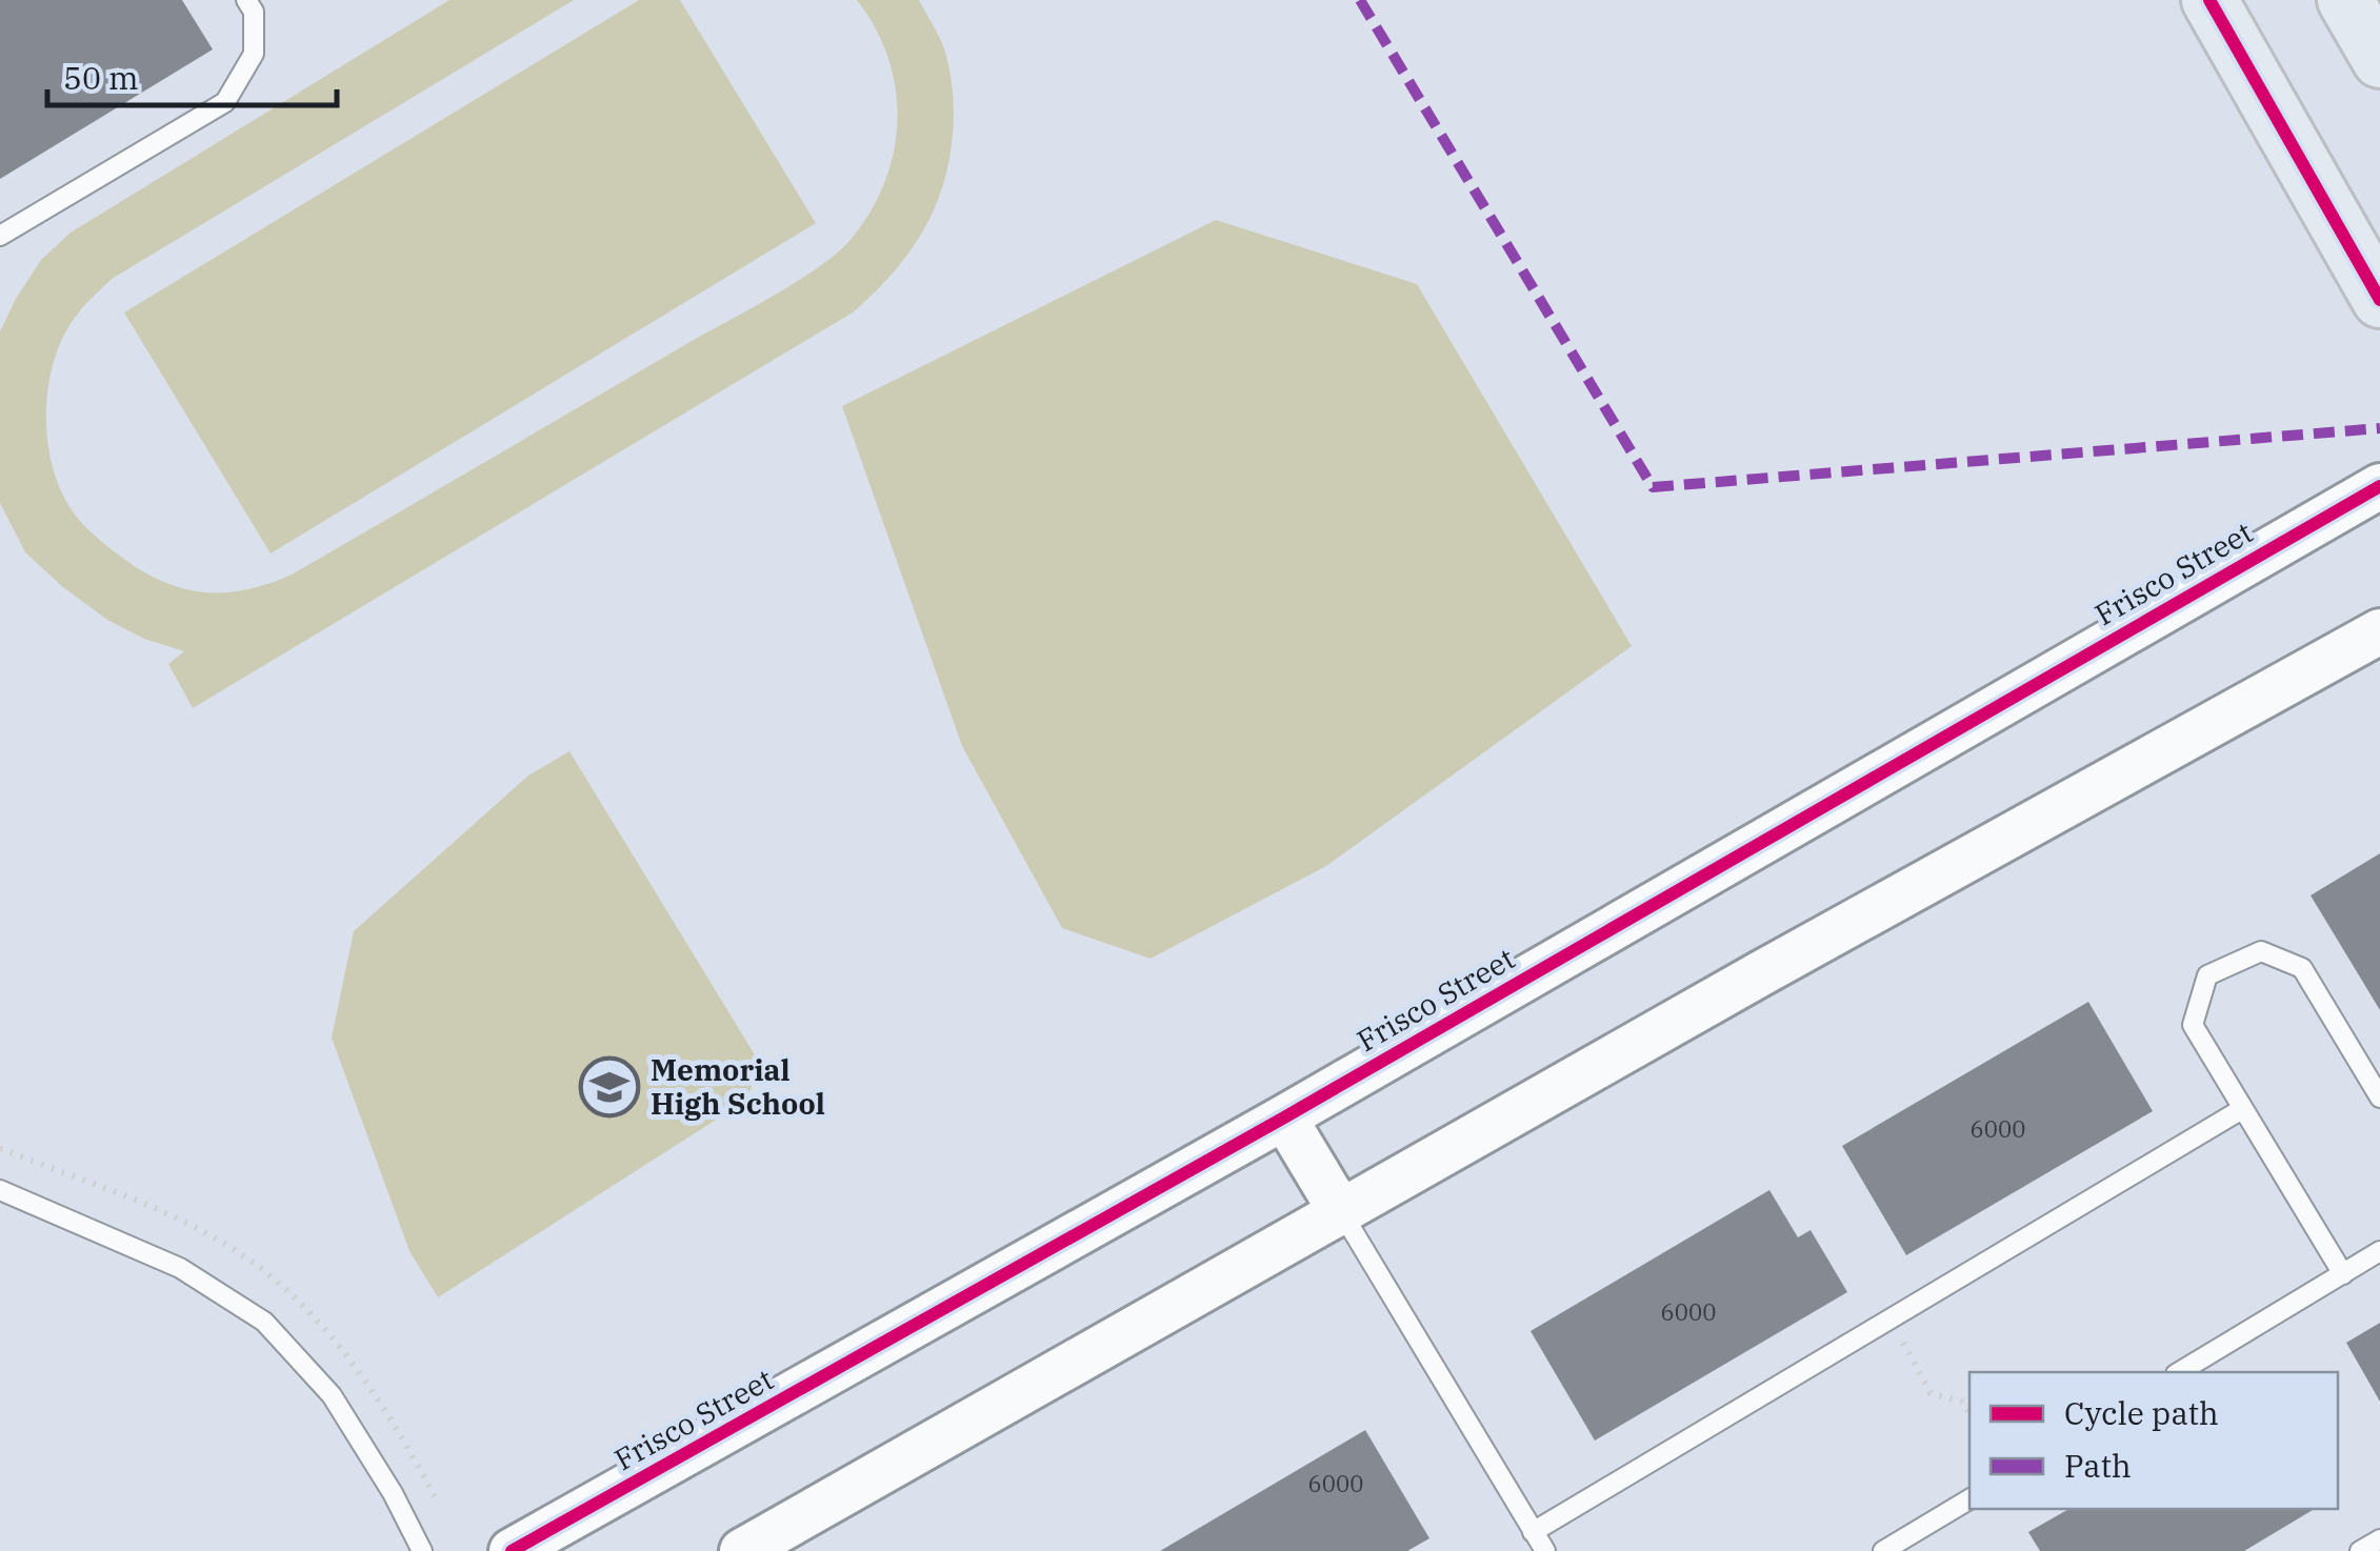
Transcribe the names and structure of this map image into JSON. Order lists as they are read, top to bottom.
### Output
{
  "streets": {
    "street": ["Frisco Street"]
  },
  "places": {
    "school or university": ["Memorial High School"]
  },
  "house_numbers": ["6000", "6000", "6000"],
  "legend": ["Cycle path", "Path"],
  "scale_bar": "50 m"
}
